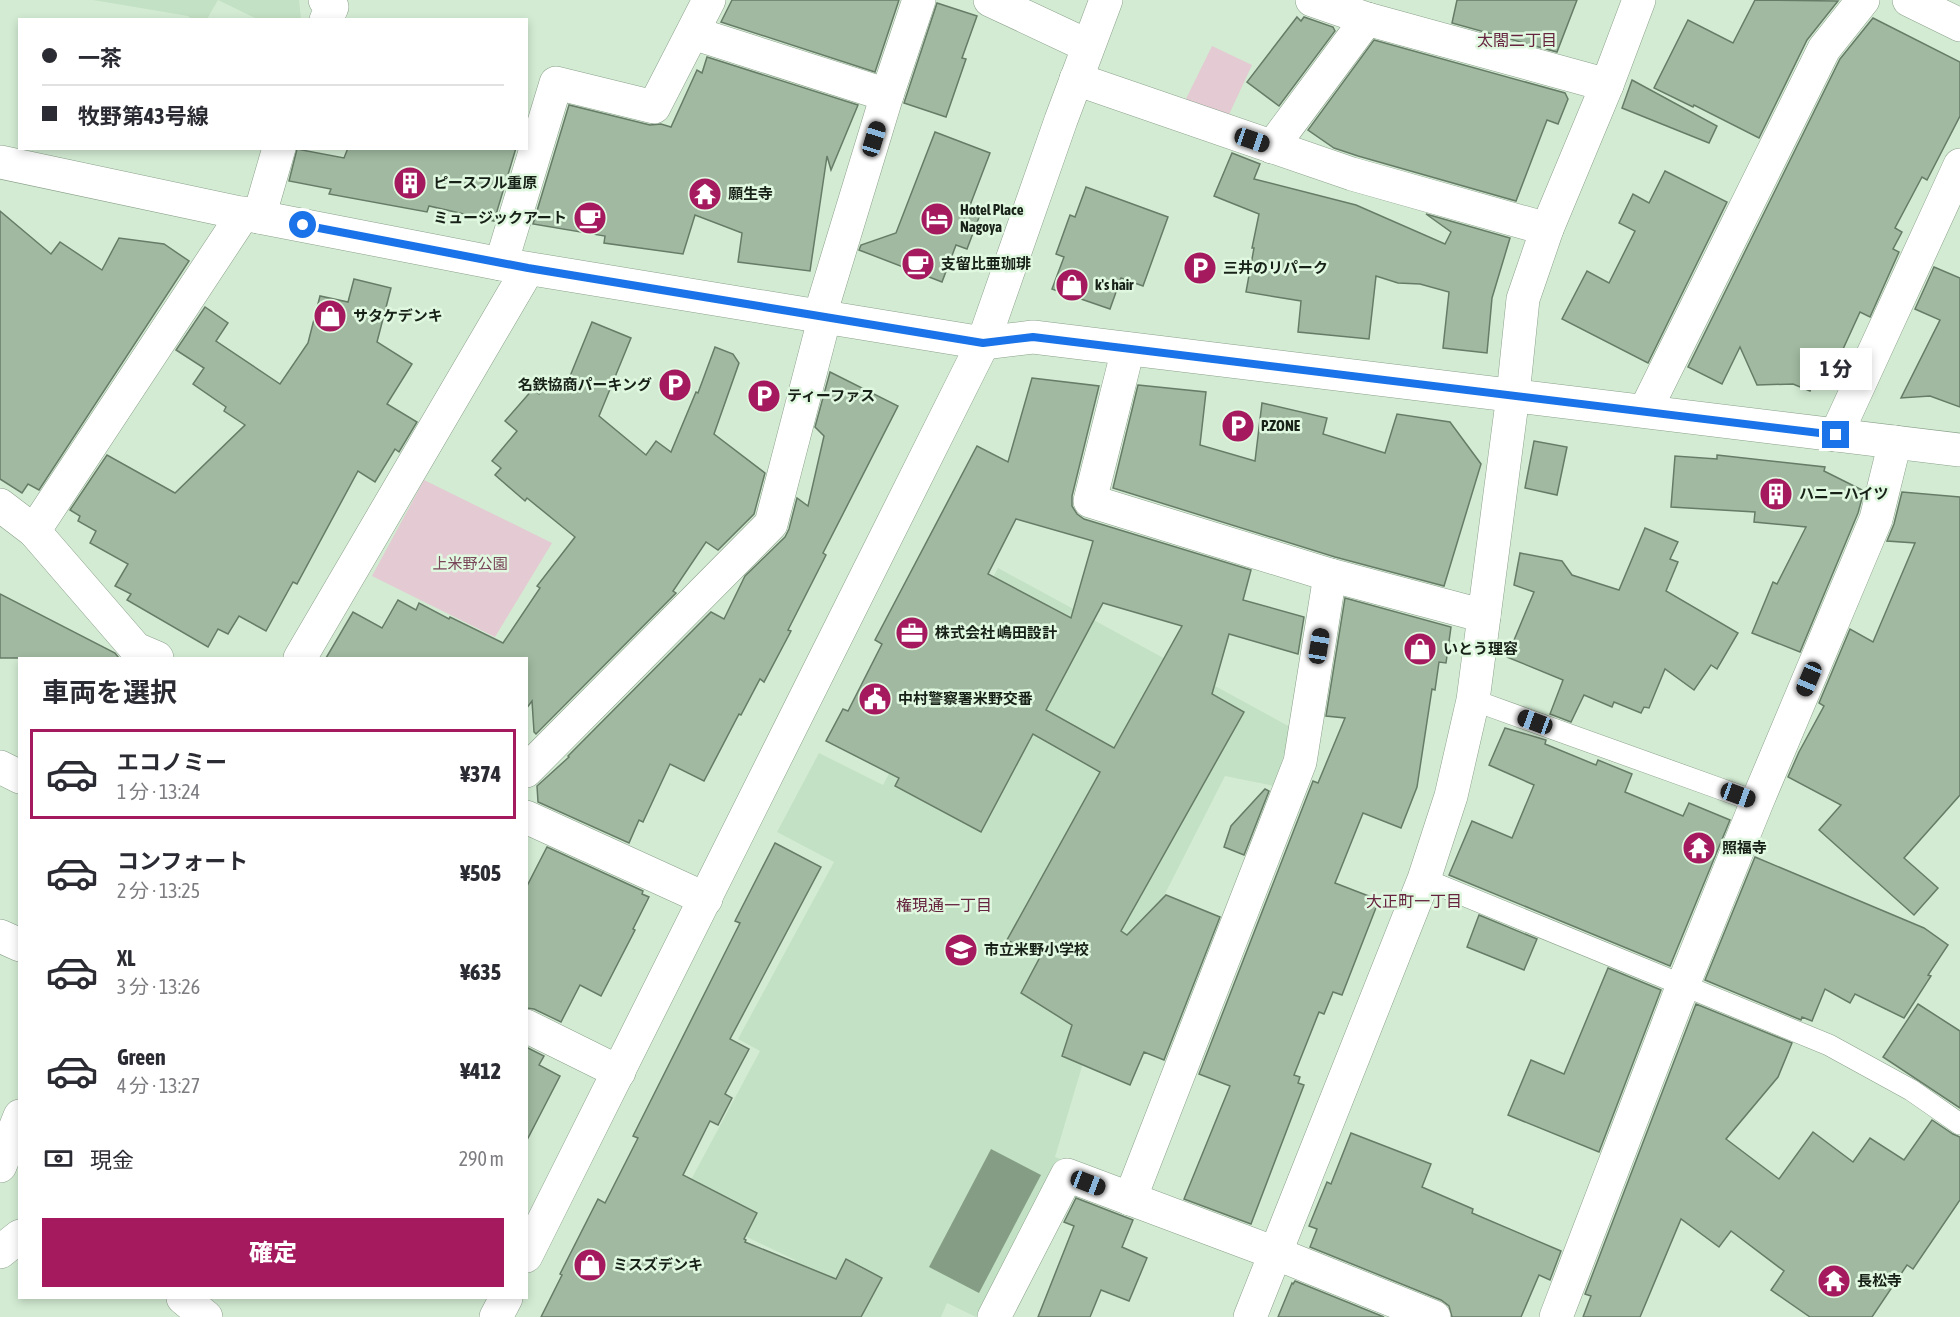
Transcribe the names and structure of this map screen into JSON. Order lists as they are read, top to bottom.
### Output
{
  "districts": ["太閤二丁目", "大正町一丁目", "権現通一丁目"],
  "parks": ["上米野公園"],
  "places": {
    "building": ["ピースフル重原", "ハニーハイツ"],
    "temple": ["願生寺", "照福寺", "長松寺"],
    "cafe": ["ミュージックアート", "支留比亜珈琲"],
    "hotel": ["Hotel Place Nagoya"],
    "parking": [
      "三井のリパーク",
      "名鉄協商パーキング",
      "ティーファス",
      "P.ZONE"
    ],
    "shop": [
      "k's hair",
      "サタケデンキ",
      "いとう理容",
      "ミスズデンキ"
    ],
    "office": ["株式会社 嶋田設計"],
    "public building": ["中村警察署米野交番"],
    "school or university": ["市立米野小学校"]
  },
  "page": {
    "banner": ["一茶", "牧野第43号線"],
    "bubble": "1 分",
    "heading": "車両を選択",
    "list": [
      {
        "name": "エコノミー",
        "note": "1 分 · 13:24",
        "value": "¥374"
      },
      {
        "name": "コンフォート",
        "note": "2 分 · 13:25",
        "value": "¥505"
      },
      {
        "name": "XL",
        "note": "3 分 · 13:26",
        "value": "¥635"
      },
      {
        "name": "Green",
        "note": "4 分 · 13:27",
        "value": "¥412"
      }
    ],
    "pay": ["現金", "290 m"],
    "buttons": "確定"
  }
}
